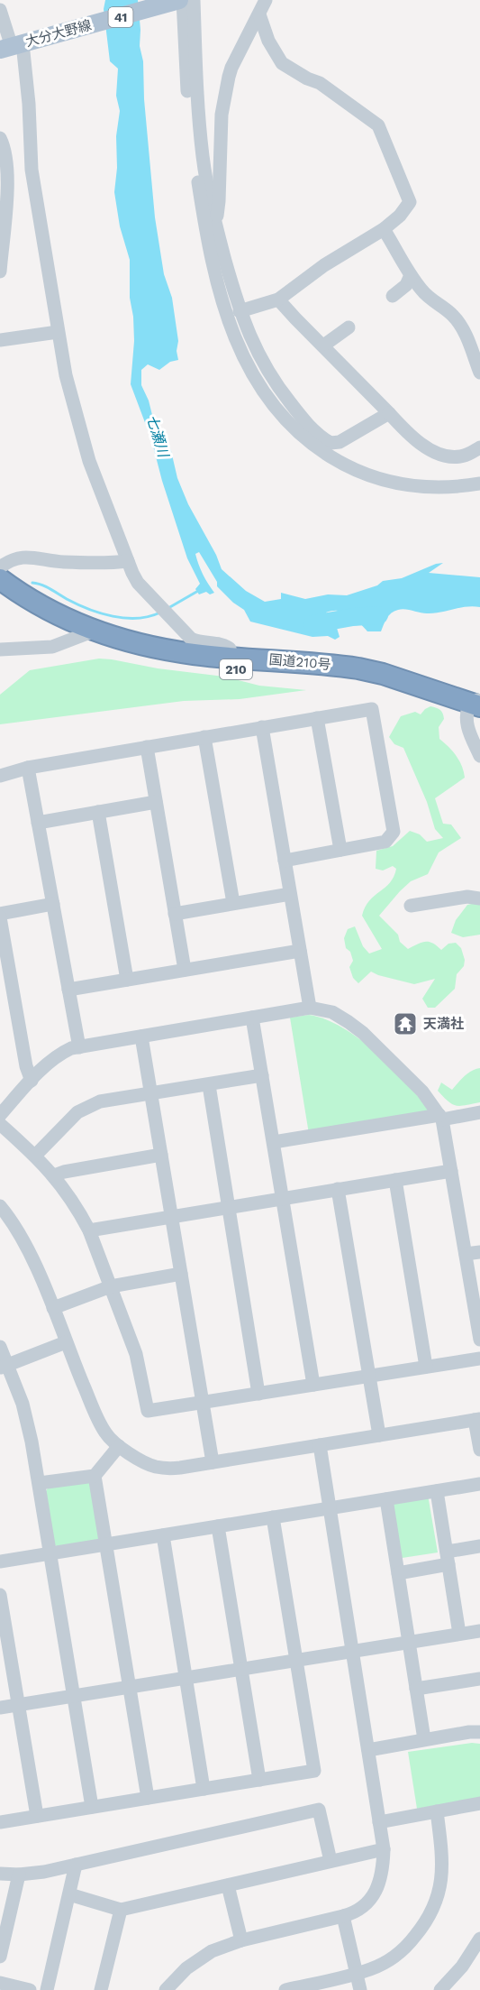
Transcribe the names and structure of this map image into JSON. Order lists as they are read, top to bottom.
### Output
{
  "streets": {
    "highway": ["国道210号", "210"],
    "main road": ["41", "大分大野線"]
  },
  "water": ["七瀬川"],
  "places": {
    "temple": ["天満社"]
  }
}
